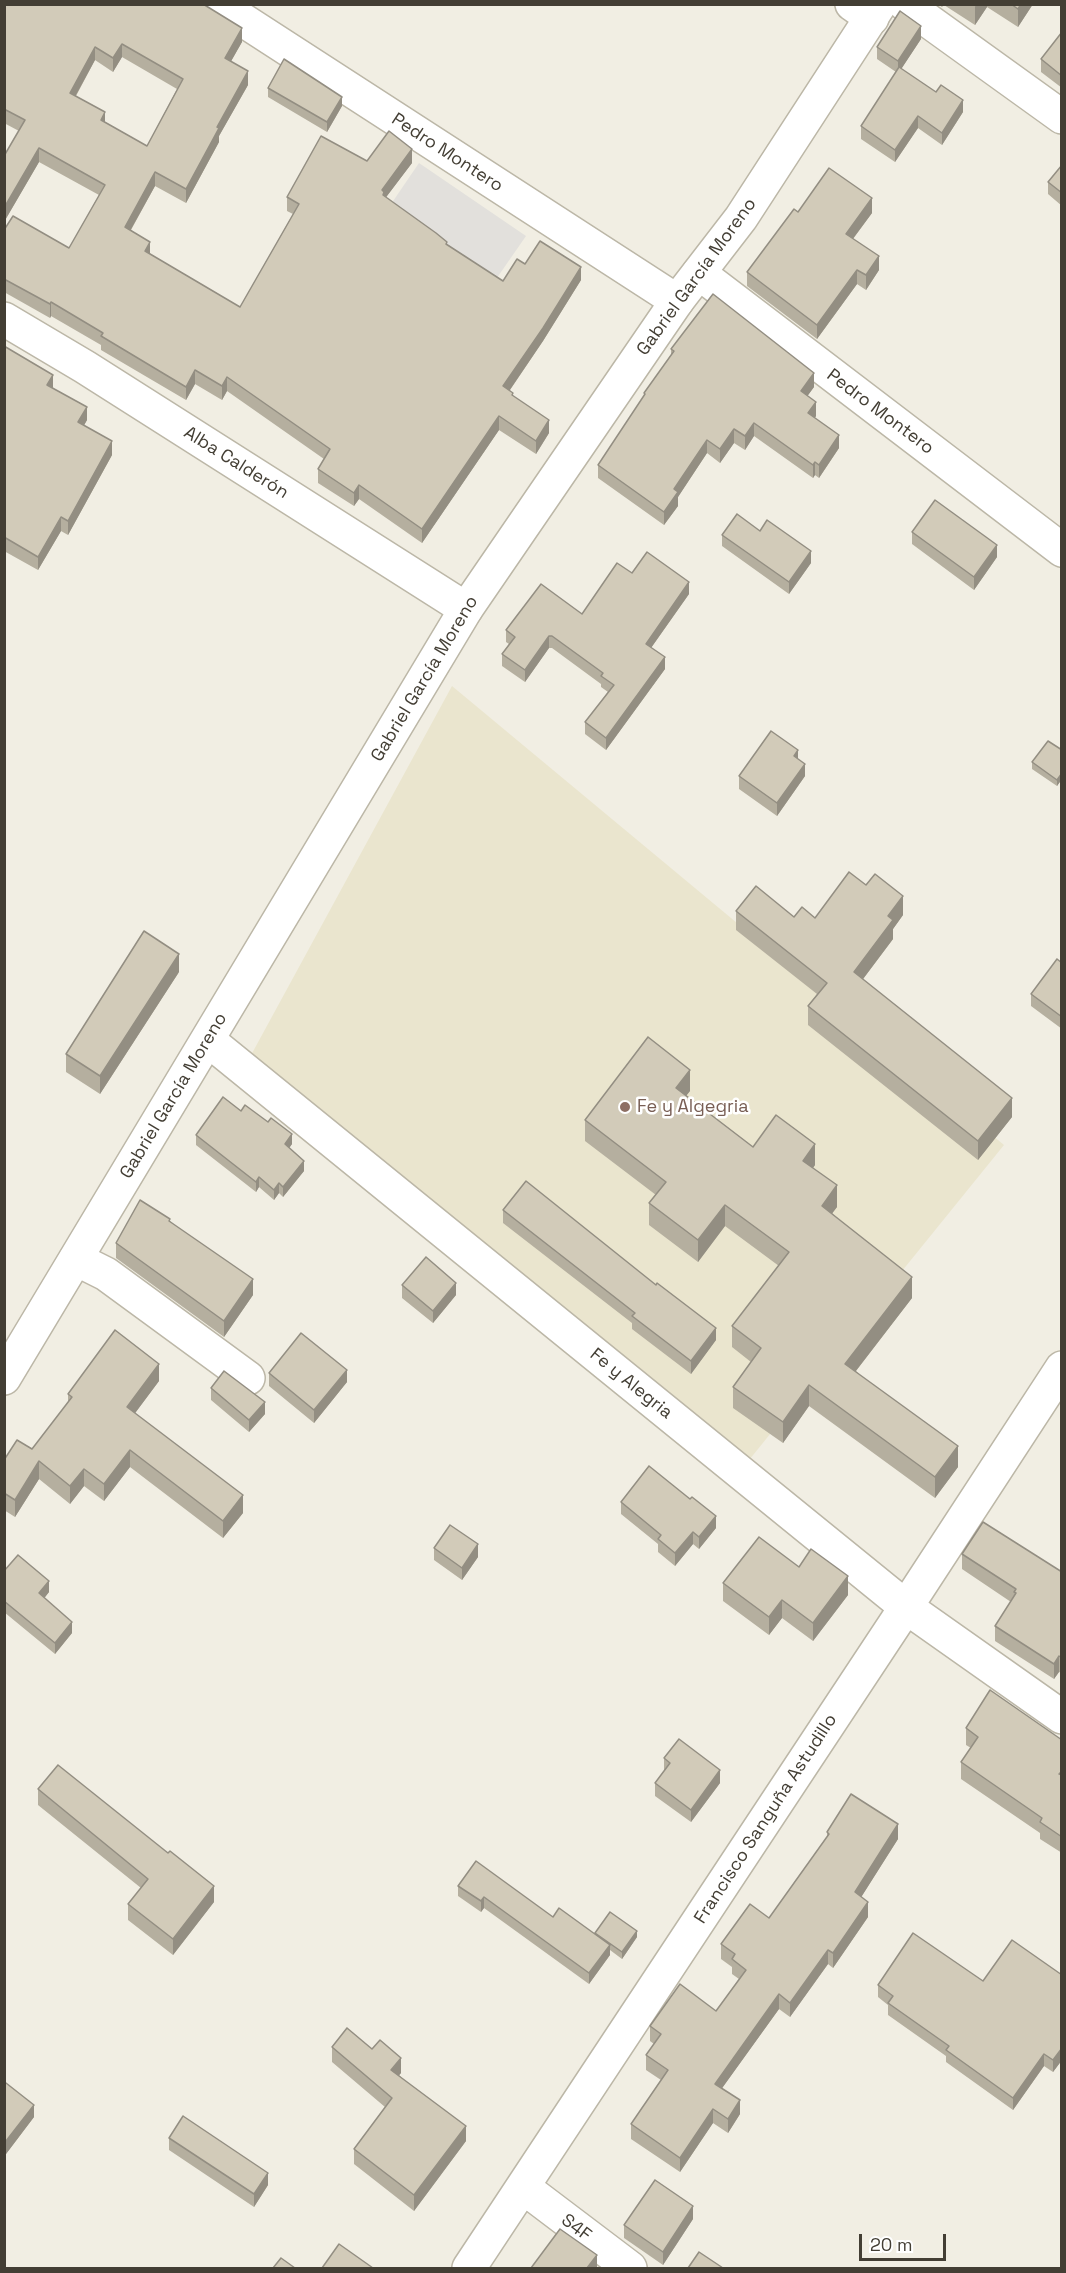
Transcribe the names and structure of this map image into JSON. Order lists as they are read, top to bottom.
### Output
{
  "streets": {
    "street": [
      "Pedro Montero",
      "Gabriel García Moreno",
      "Alba Calderón",
      "Fe y Alegria",
      "Francisco Sanguña Astudillo",
      "S4F"
    ]
  },
  "crossings": [
    ["Pedro Montero", "Gabriel García Moreno"],
    ["Gabriel García Moreno", "Alba Calderón"],
    ["Gabriel García Moreno", "Fe y Alegria"],
    ["Fe y Alegria", "Francisco Sanguña Astudillo"],
    ["Francisco Sanguña Astudillo", "S4F"]
  ],
  "places": ["Fe y Algegria"],
  "scale_bar": "20 m"
}
